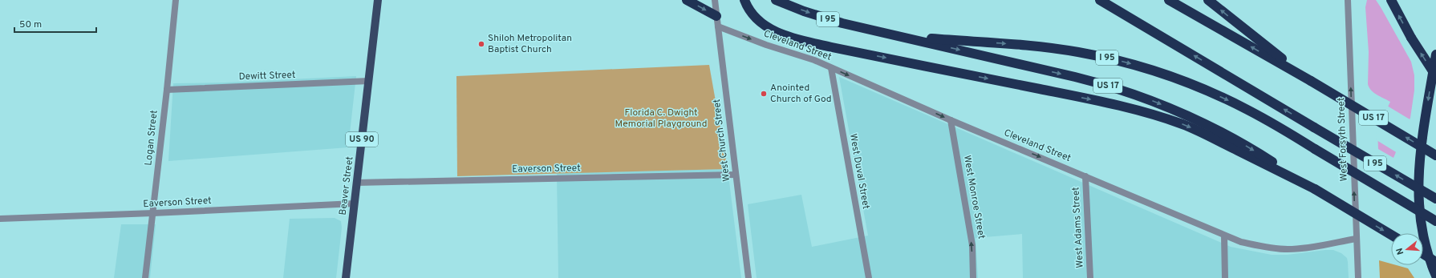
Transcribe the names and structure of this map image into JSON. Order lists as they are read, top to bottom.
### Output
{
  "streets": {
    "highway": ["I 95", "US 17"],
    "main road": ["US 90", "Beaver Street"],
    "street": [
      "Cleveland Street",
      "Dewitt Street",
      "Logan Street",
      "West Forsyth Street",
      "West Church Street",
      "Eaverson Street",
      "West Duval Street",
      "West Monroe Street",
      "West Adams Street"
    ]
  },
  "crossings": [
    ["I 95", "US 17"],
    ["Cleveland Street", "West Forsyth Street"],
    ["Cleveland Street", "West Church Street"],
    ["Cleveland Street", "West Duval Street"],
    ["Cleveland Street", "West Monroe Street"],
    ["Cleveland Street", "West Adams Street"],
    ["Dewitt Street", "Logan Street"],
    ["Dewitt Street", "Beaver Street"],
    ["Logan Street", "Eaverson Street"],
    ["West Church Street", "Eaverson Street"],
    ["Eaverson Street", "Beaver Street"]
  ],
  "one_way": ["Cleveland Street", "West Forsyth Street", "West Monroe Street"],
  "parks": ["Florida C. Dwight Memorial Playground"],
  "places": ["Shiloh Metropolitan Baptist Church", "Anointed Church of God"],
  "scale_bar": "50 m",
  "north": "left"
}
